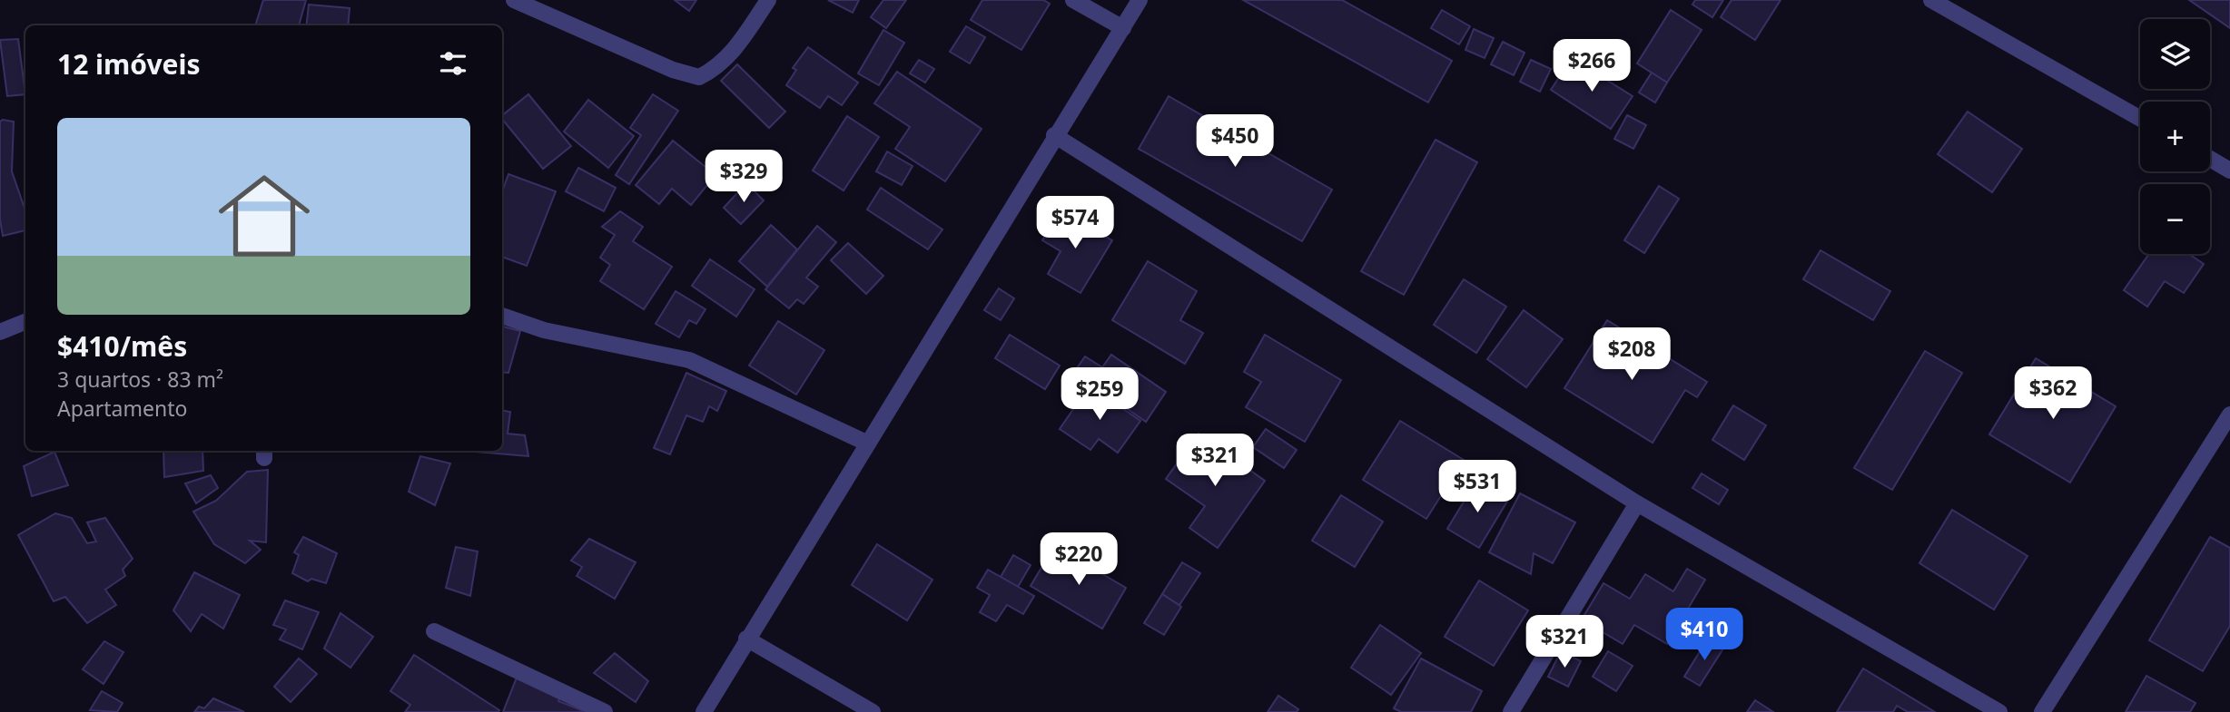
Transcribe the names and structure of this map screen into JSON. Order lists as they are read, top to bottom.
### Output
{
  "page": {
    "map_buttons": ["+", "−"],
    "heading": "12 imóveis",
    "price": [
      "$266",
      "$450",
      "$329",
      "$574",
      "$208",
      "$362",
      "$259",
      "$321",
      "$531",
      "$220",
      "$410",
      "$321"
    ],
    "list": [
      {
        "name": "$410/mês",
        "note": "3 quartos · 83 m² · Apartamento"
      }
    ]
  }
}
